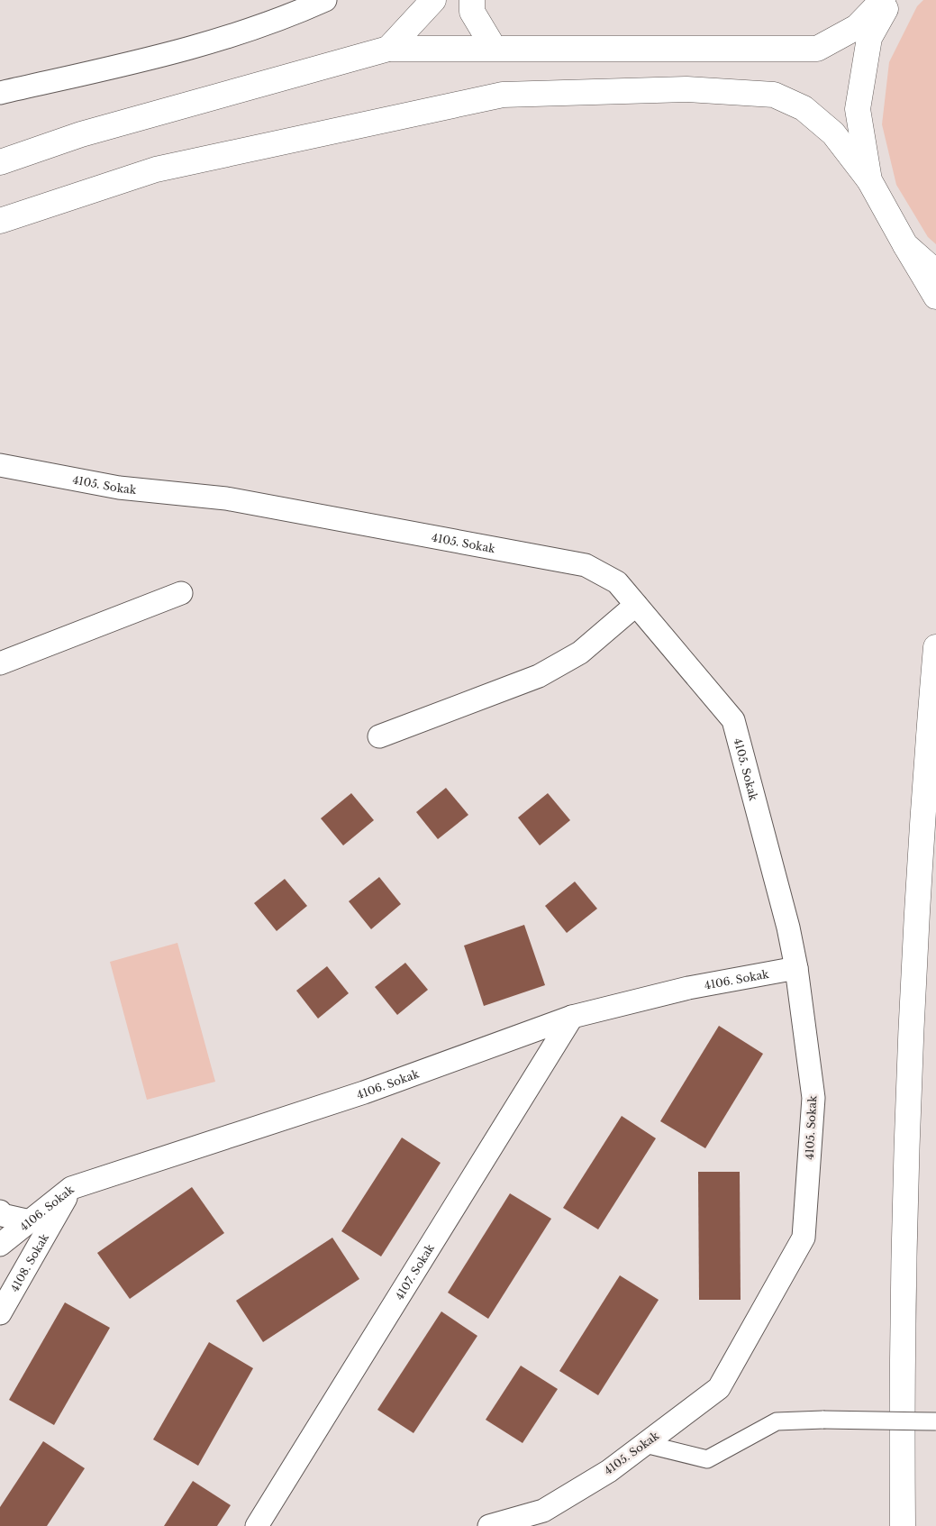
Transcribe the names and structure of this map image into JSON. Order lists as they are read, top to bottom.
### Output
{
  "streets": {
    "street": [
      "4105. Sokak",
      "4106. Sokak",
      "4108. Sokak",
      "4107. Sokak"
    ]
  },
  "crossings": [
    ["4105. Sokak", "4106. Sokak"],
    ["4106. Sokak", "4108. Sokak"],
    ["4106. Sokak", "4107. Sokak"]
  ]
}
